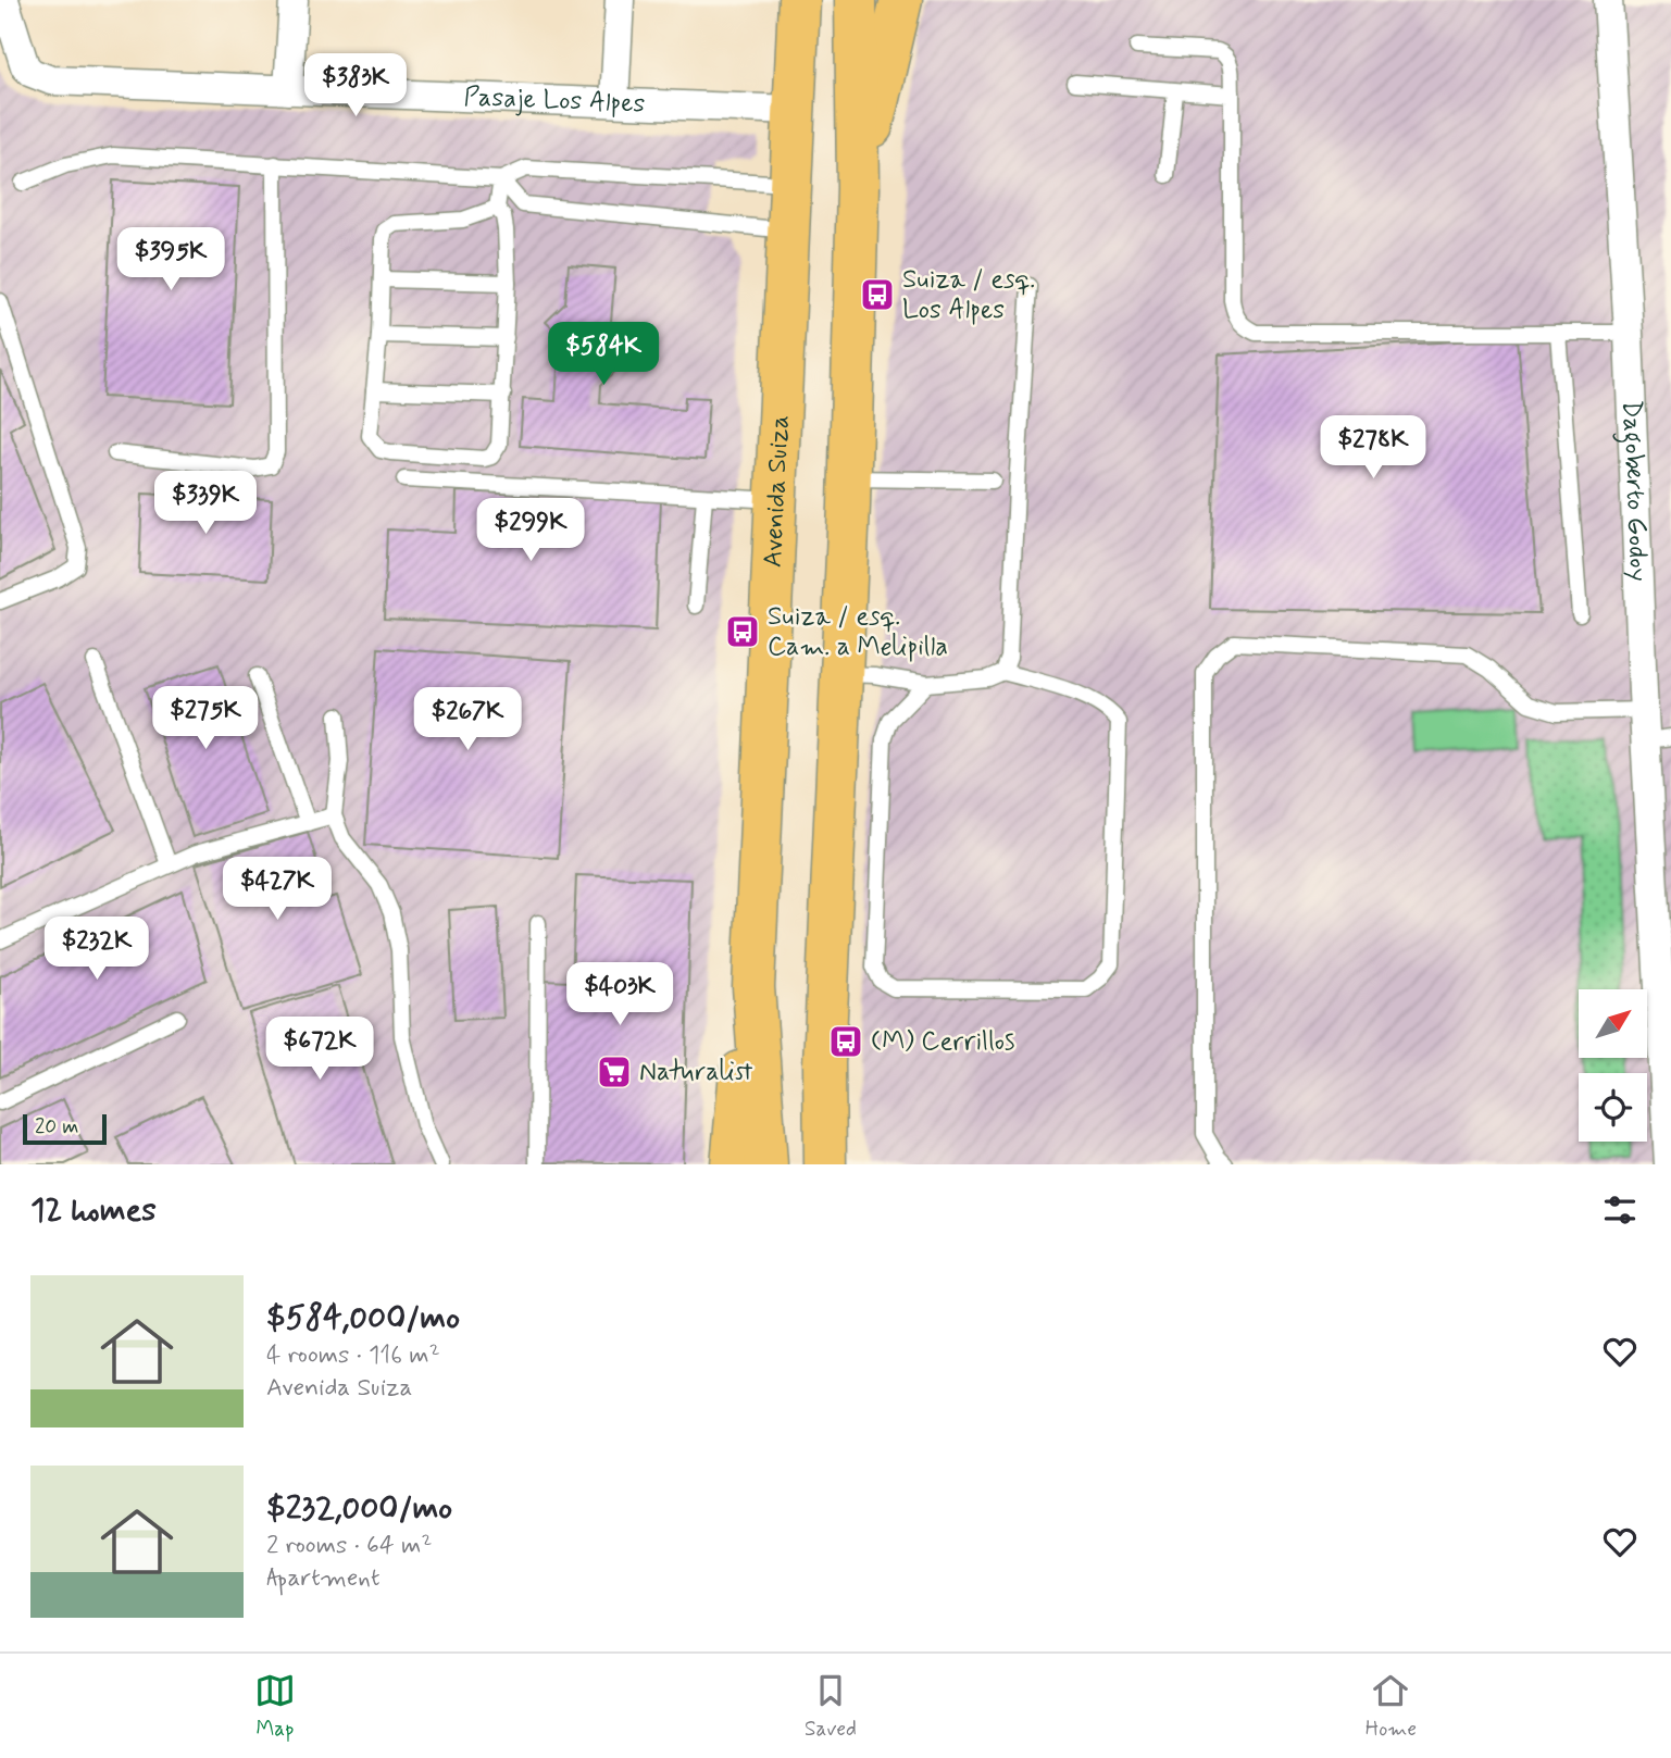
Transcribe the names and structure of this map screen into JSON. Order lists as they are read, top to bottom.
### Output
{
  "streets": {
    "main road": ["Avenida Suiza"],
    "street": ["Pasaje Los Alpes", "Dagoberto Godoy"]
  },
  "crossings": [
    ["Pasaje Los Alpes", "Avenida Suiza"]
  ],
  "places": {
    "bus stop": ["Suiza / esq. Los Alpes", "Suiza / esq. Cam. a Melipilla", "(M) Cerrillos"],
    "supermarket": ["Naturalist"]
  },
  "scale_bar": "20 m",
  "north": "top right",
  "page": {
    "price": [
      "$383K",
      "$395K",
      "$584K",
      "$278K",
      "$339K",
      "$299K",
      "$275K",
      "$267K",
      "$427K",
      "$232K",
      "$403K",
      "$672K"
    ],
    "scale": "20 m",
    "heading": "12 homes",
    "list": [
      {
        "name": "$584,000/mo",
        "note": "4 rooms · 116 m² · Avenida Suiza"
      },
      {
        "name": "$232,000/mo",
        "note": "2 rooms · 64 m² · Apartment"
      }
    ],
    "tabs": ["Map", "Saved", "Home"]
  }
}
